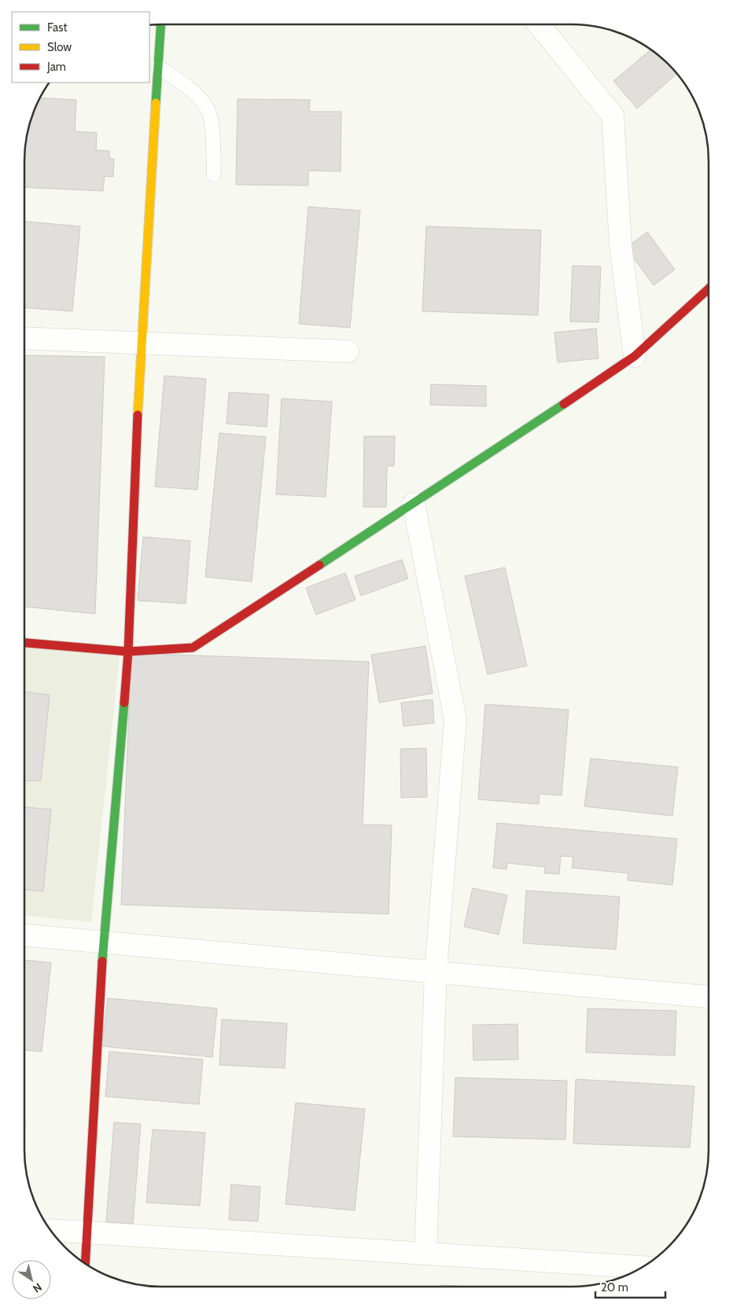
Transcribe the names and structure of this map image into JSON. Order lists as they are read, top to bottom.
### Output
{
  "legend": ["Fast", "Slow", "Jam"],
  "scale_bar": "20 m",
  "north": "bottom right"
}
